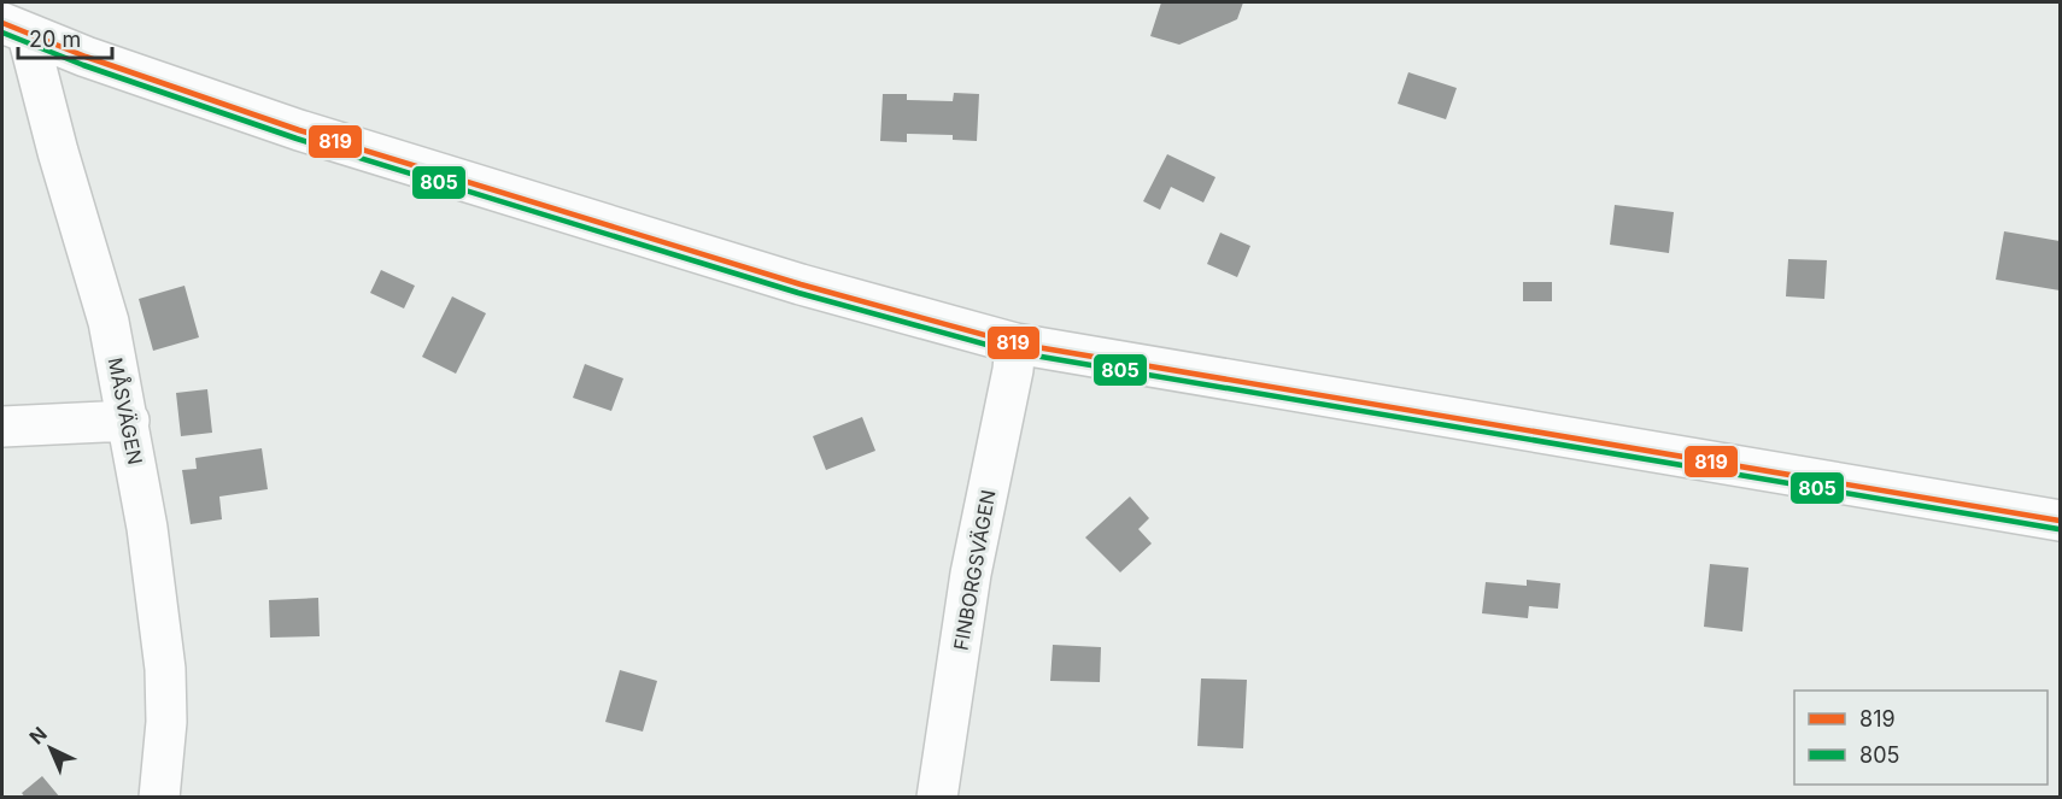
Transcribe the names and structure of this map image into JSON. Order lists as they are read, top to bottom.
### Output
{
  "streets": {
    "street": ["MÅSVÄGEN", "FINBORGSVÄGEN"]
  },
  "lines": ["transit line 819", "transit line 805"],
  "legend": ["819", "805"],
  "scale_bar": "20 m",
  "north": "top left"
}
